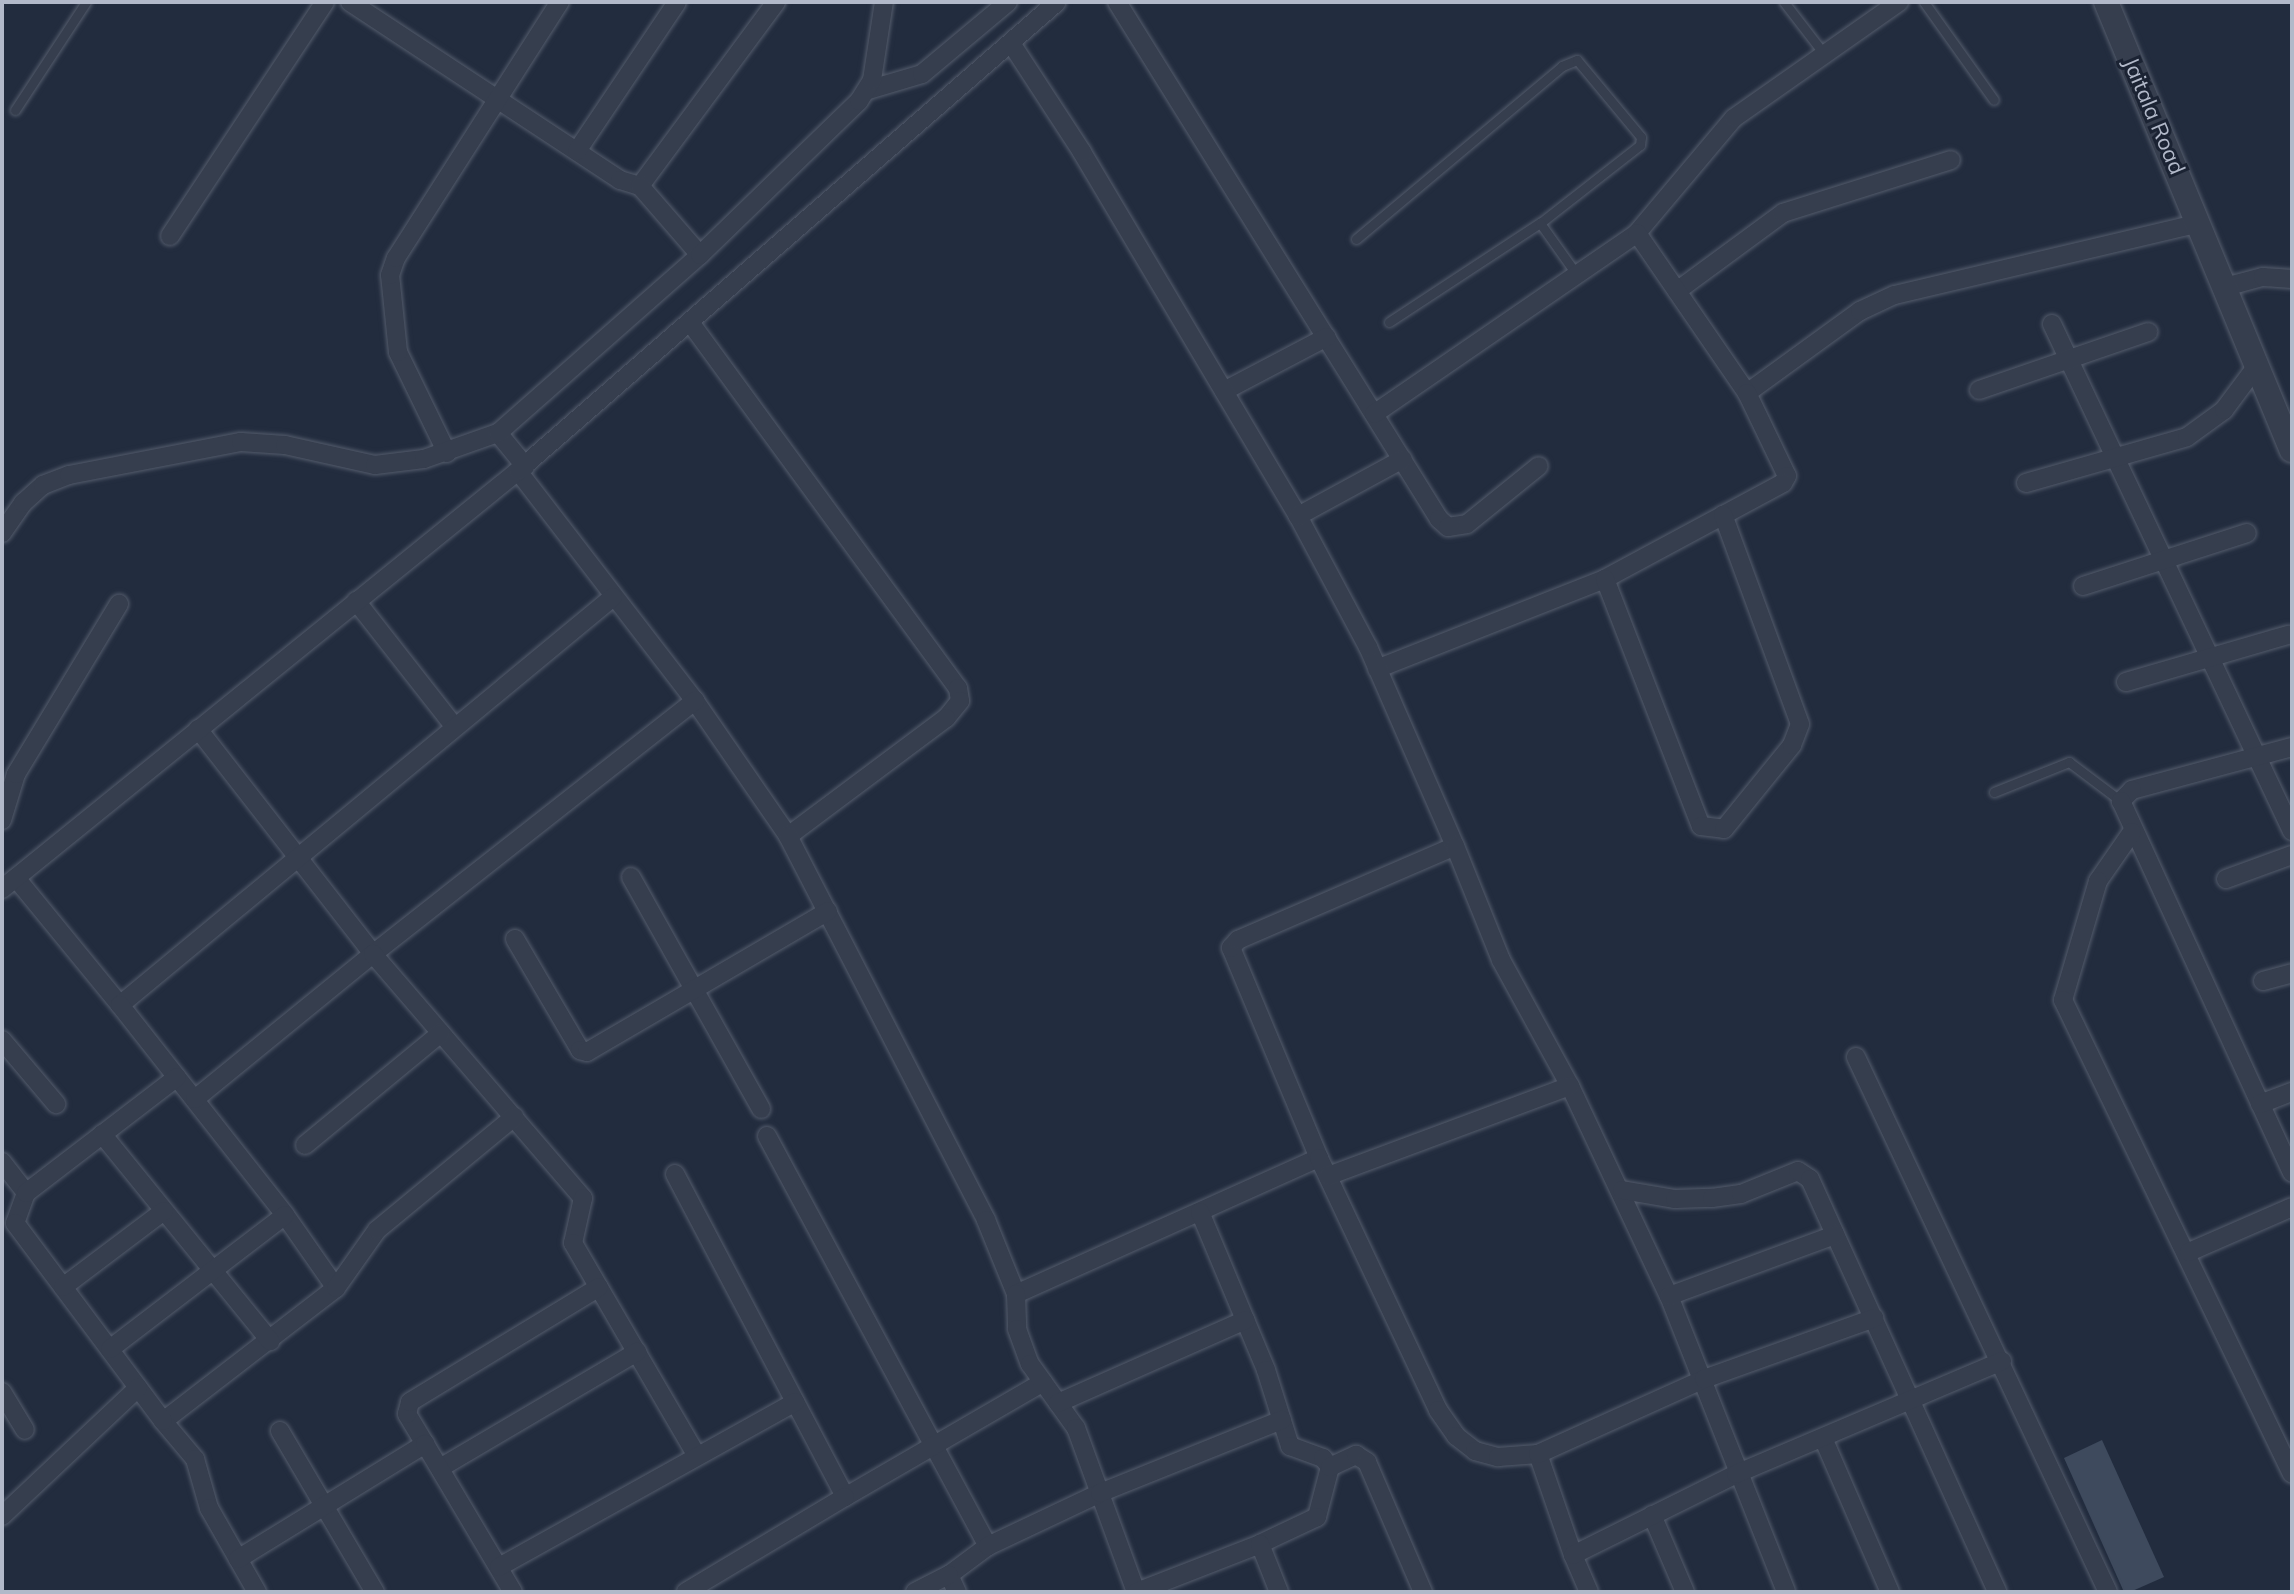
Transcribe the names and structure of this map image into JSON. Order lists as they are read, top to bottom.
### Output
{
  "streets": {
    "street": ["Jaitala Road"]
  }
}
